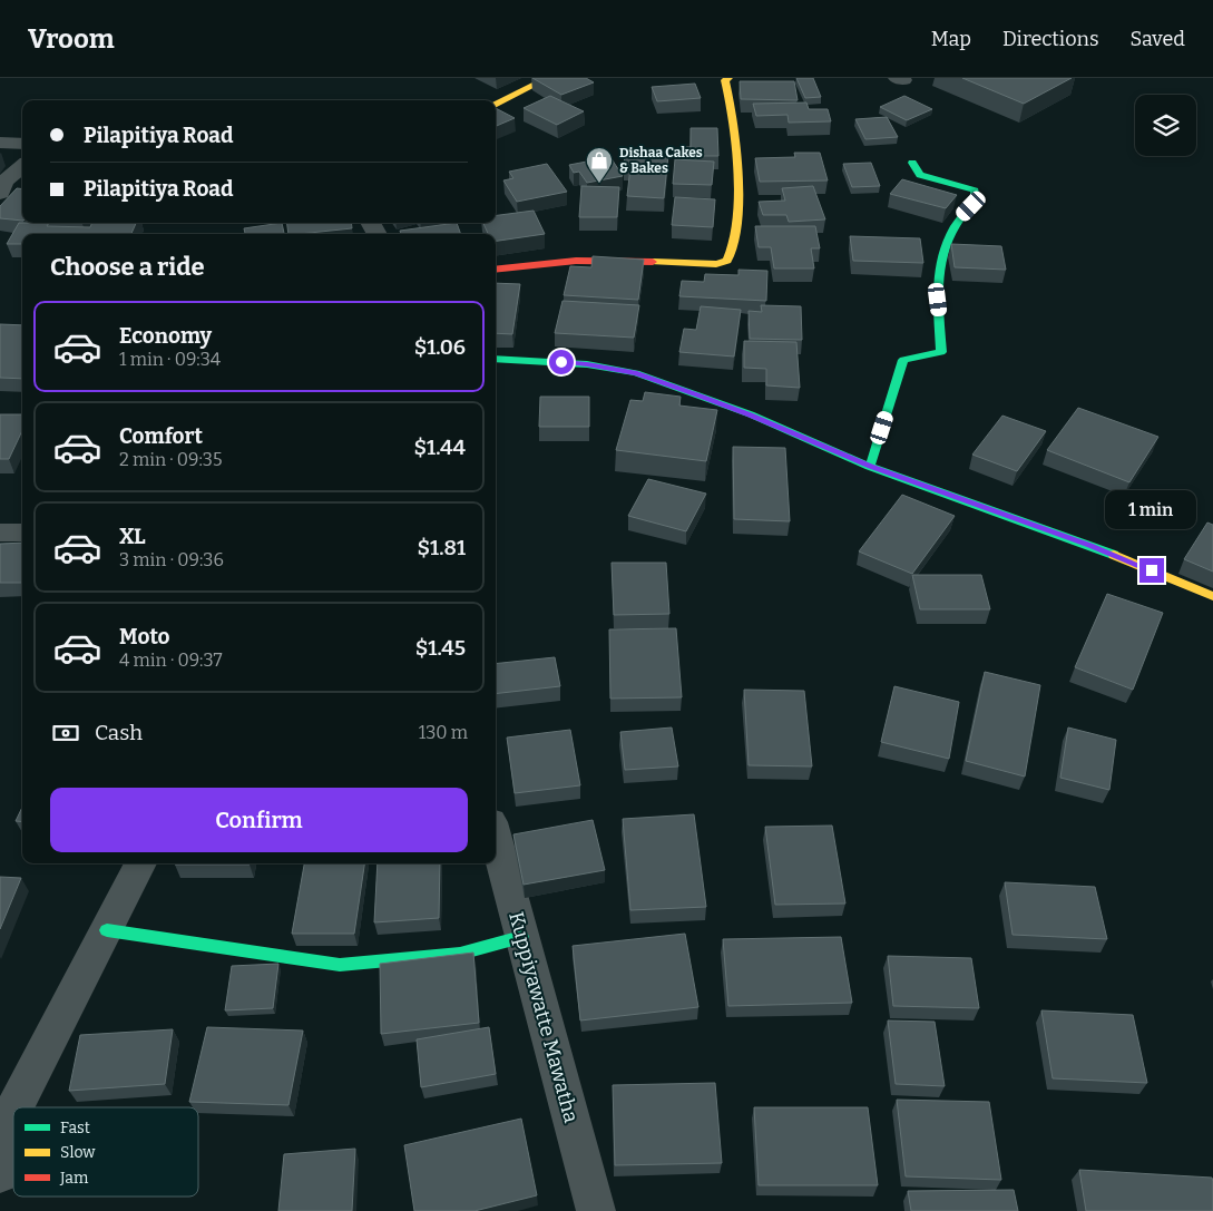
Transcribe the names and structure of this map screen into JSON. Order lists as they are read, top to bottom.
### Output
{
  "streets": {
    "street": ["Kuppiyawatte Mawatha"]
  },
  "places": {
    "shop": ["Dishaa Cakes & Bakes"]
  },
  "legend": ["Fast", "Slow", "Jam"],
  "page": {
    "header": "Vroom",
    "nav": ["Map", "Directions", "Saved"],
    "banner": ["Pilapitiya Road", "Pilapitiya Road"],
    "heading": "Choose a ride",
    "list": [
      {
        "name": "Economy",
        "note": "1 min · 09:34",
        "value": "$1.06"
      },
      {
        "name": "Comfort",
        "note": "2 min · 09:35",
        "value": "$1.44"
      },
      {
        "name": "XL",
        "note": "3 min · 09:36",
        "value": "$1.81"
      },
      {
        "name": "Moto",
        "note": "4 min · 09:37",
        "value": "$1.45"
      }
    ],
    "bubble": "1 min",
    "pay": ["Cash", "130 m"],
    "buttons": "Confirm"
  }
}
